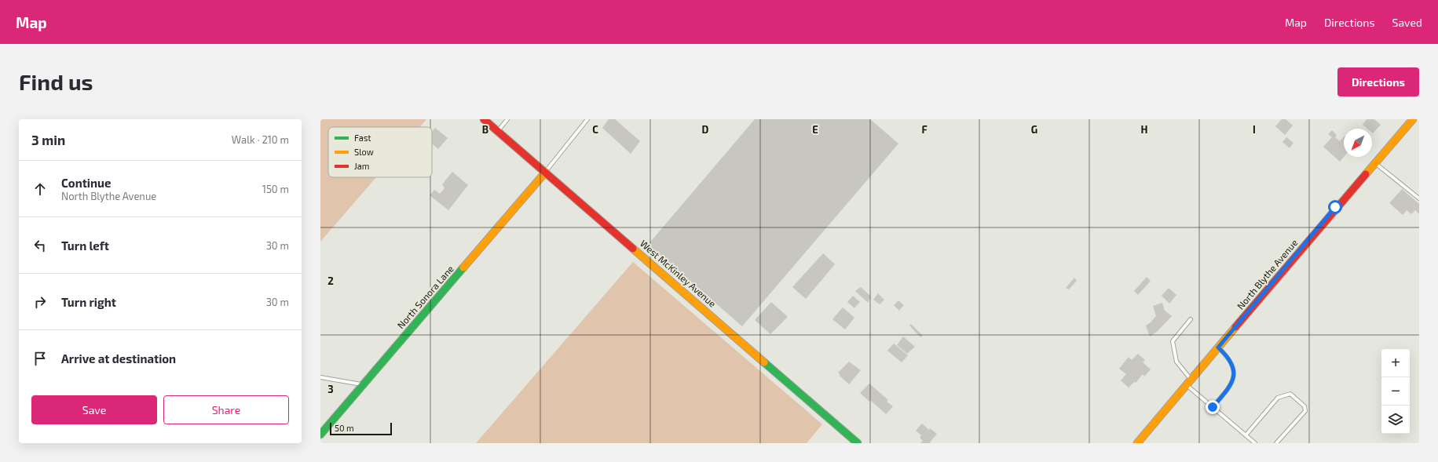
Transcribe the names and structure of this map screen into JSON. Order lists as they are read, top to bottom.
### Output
{
  "streets": {
    "street": ["West McKinley Avenue", "North Blythe Avenue", "North Sonora Lane"]
  },
  "crossings": [
    ["West McKinley Avenue", "North Sonora Lane"]
  ],
  "legend": ["Fast", "Slow", "Jam"],
  "scale_bar": "50 m",
  "north": "bottom left",
  "page": {
    "header": "Map",
    "nav": ["Map", "Directions", "Saved"],
    "buttons": [
      "Directions",
      ["Save", "Share"]
    ],
    "title": "Find us",
    "heading": ["3 min", "Walk · 210 m"],
    "list": [
      ["Continue", "North Blythe Avenue", "150 m"],
      ["Turn left", "30 m"],
      ["Turn right", "30 m"],
      "Arrive at destination"
    ],
    "map_buttons": ["+", "−"],
    "scale": "50 m"
  },
  "grid": {
    "columns": [
      "B",
      "C",
      "D",
      "E",
      "F",
      "G",
      "H",
      "I"
    ],
    "rows": ["2", "3"]
  }
}
